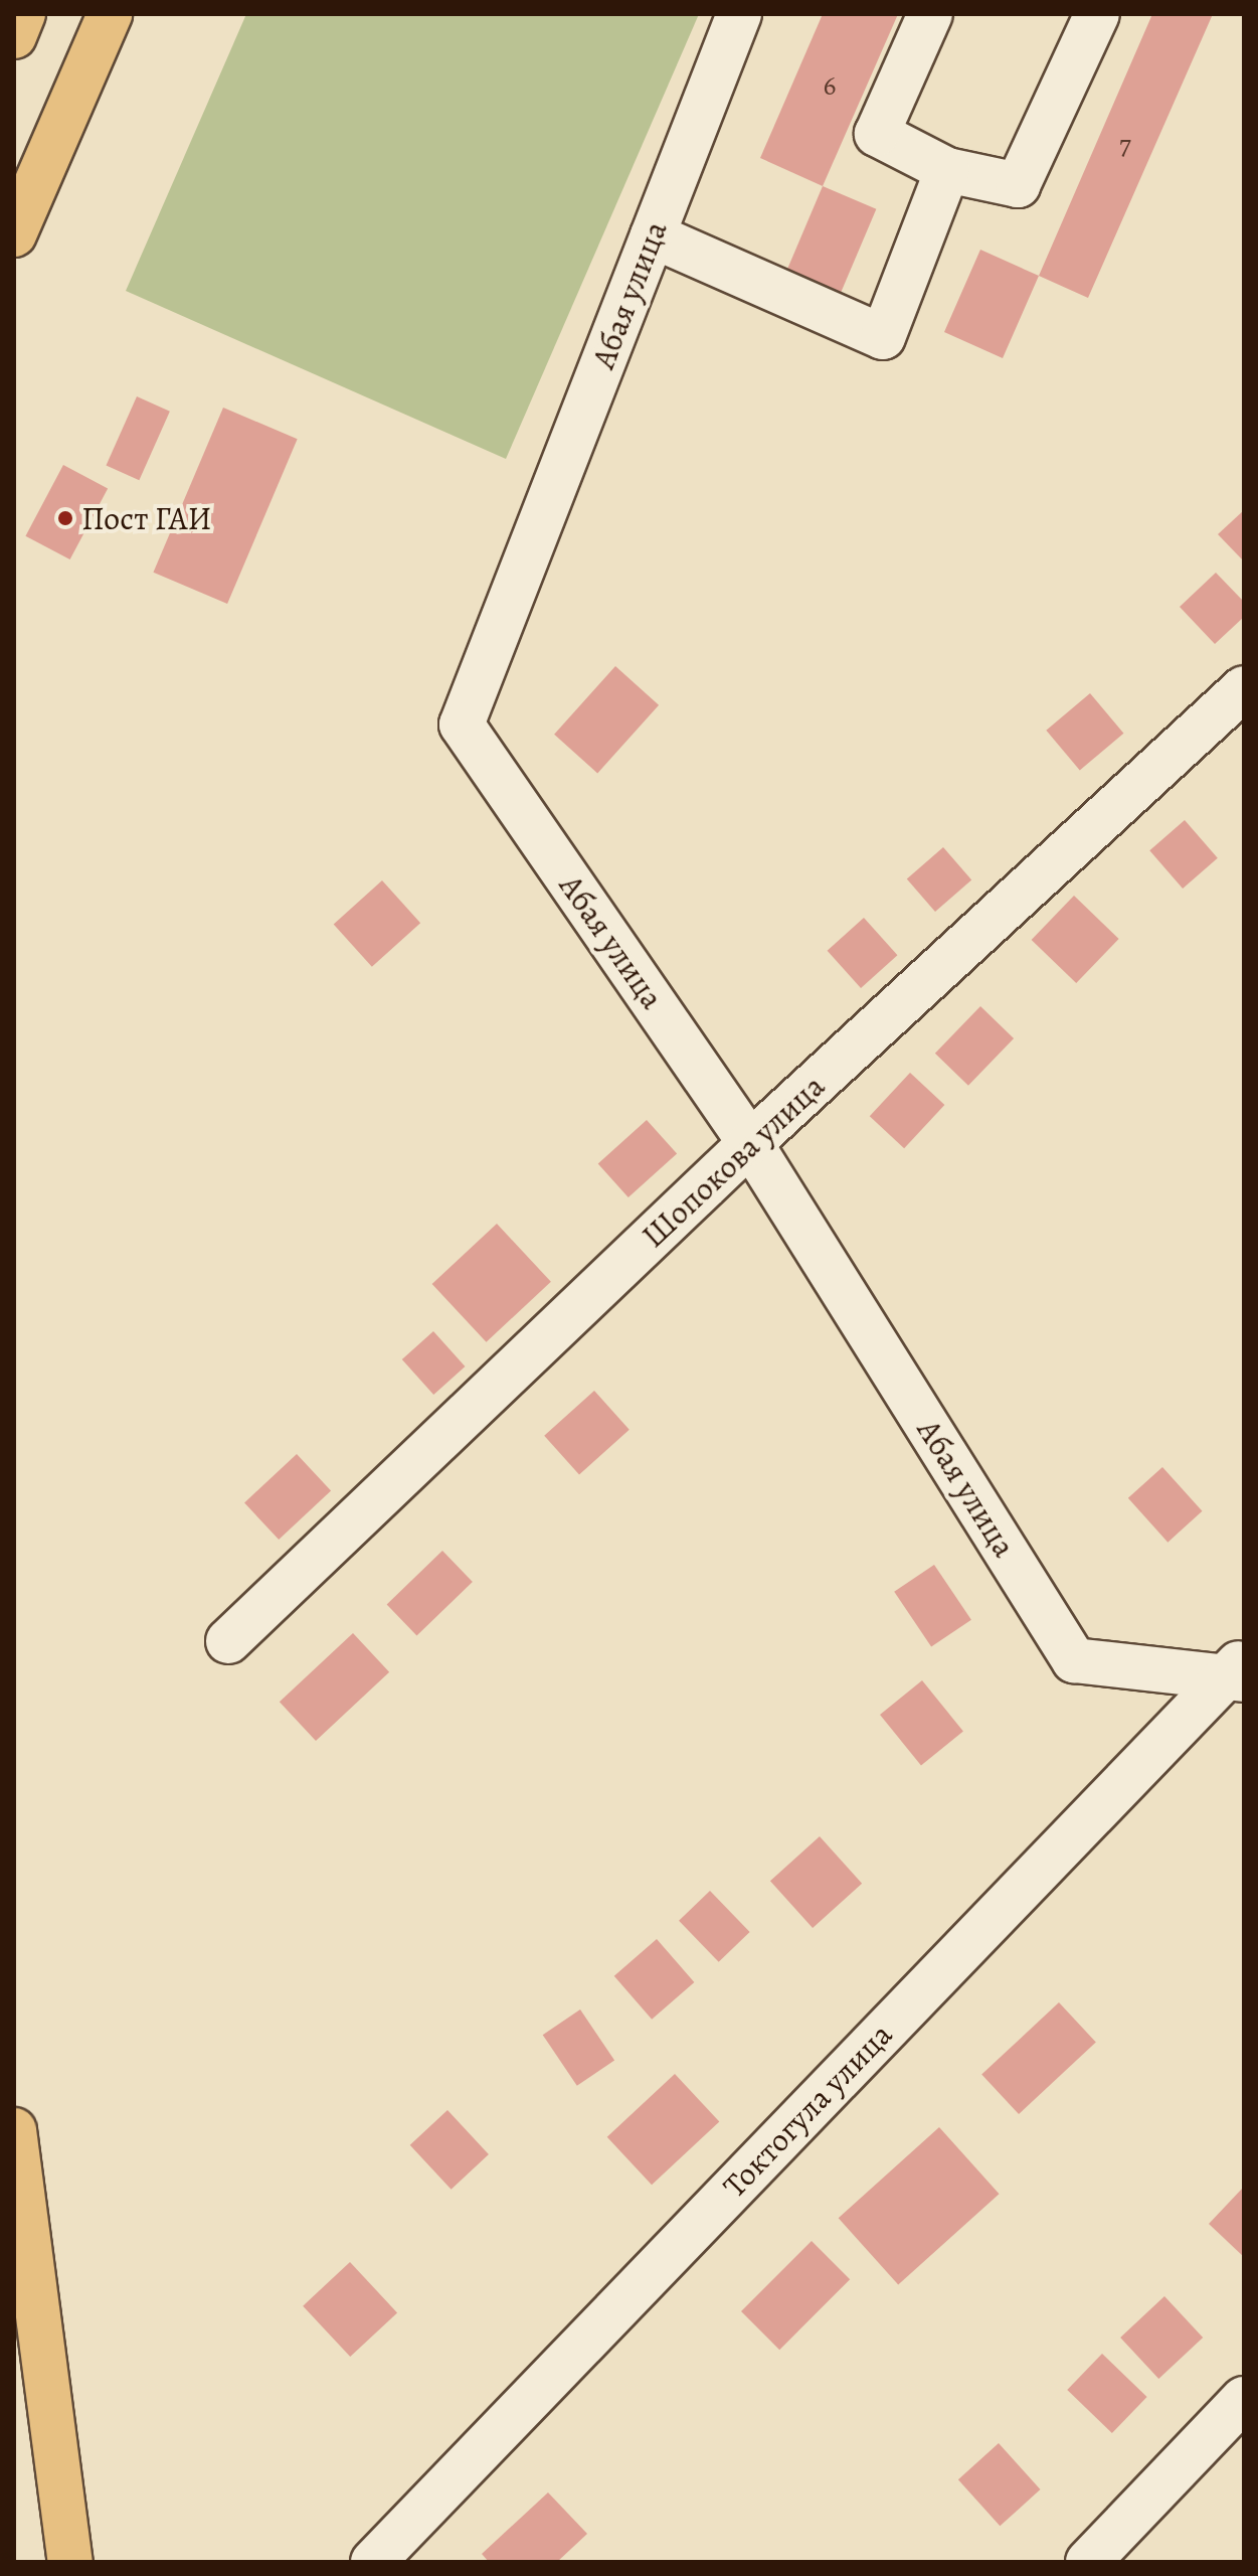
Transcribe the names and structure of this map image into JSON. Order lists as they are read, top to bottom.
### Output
{
  "streets": {
    "street": ["Абая улица", "Шопокова улица", "Токтогула улица"]
  },
  "crossings": [
    ["Абая улица", "Шопокова улица"],
    ["Абая улица", "Токтогула улица"]
  ],
  "places": ["Пост ГАИ"],
  "house_numbers": ["6", "7"]
}
